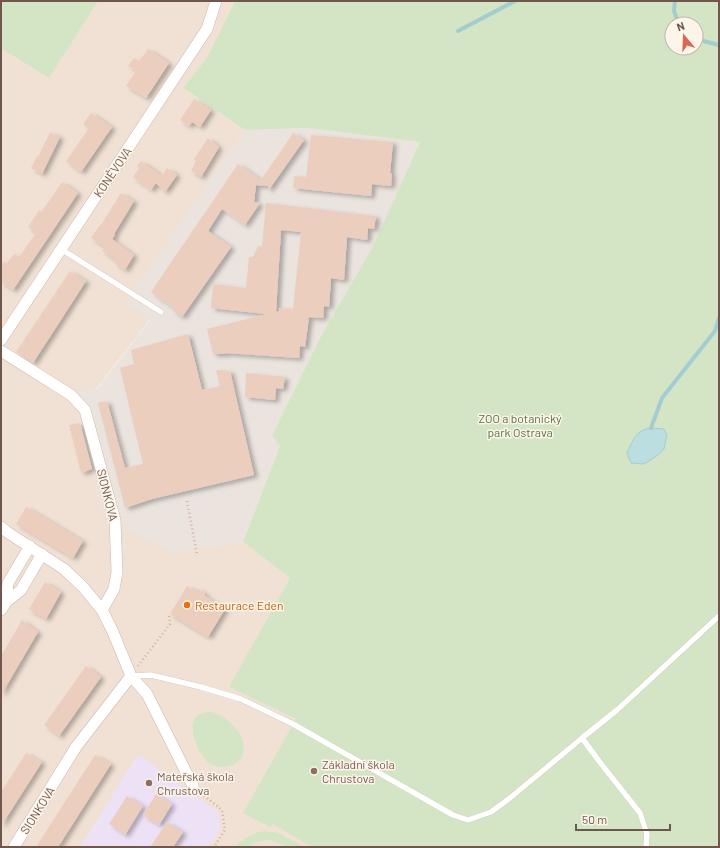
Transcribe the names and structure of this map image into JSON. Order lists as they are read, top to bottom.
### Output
{
  "streets": {
    "street": ["KONĚVOVA", "SIONKOVA"]
  },
  "parks": ["ZOO a botanický park Ostrava"],
  "places": ["Restaurace Eden", "Základní škola Chrustova", "Mateřská škola Chrustova"],
  "scale_bar": "50 m",
  "north": "top"
}
